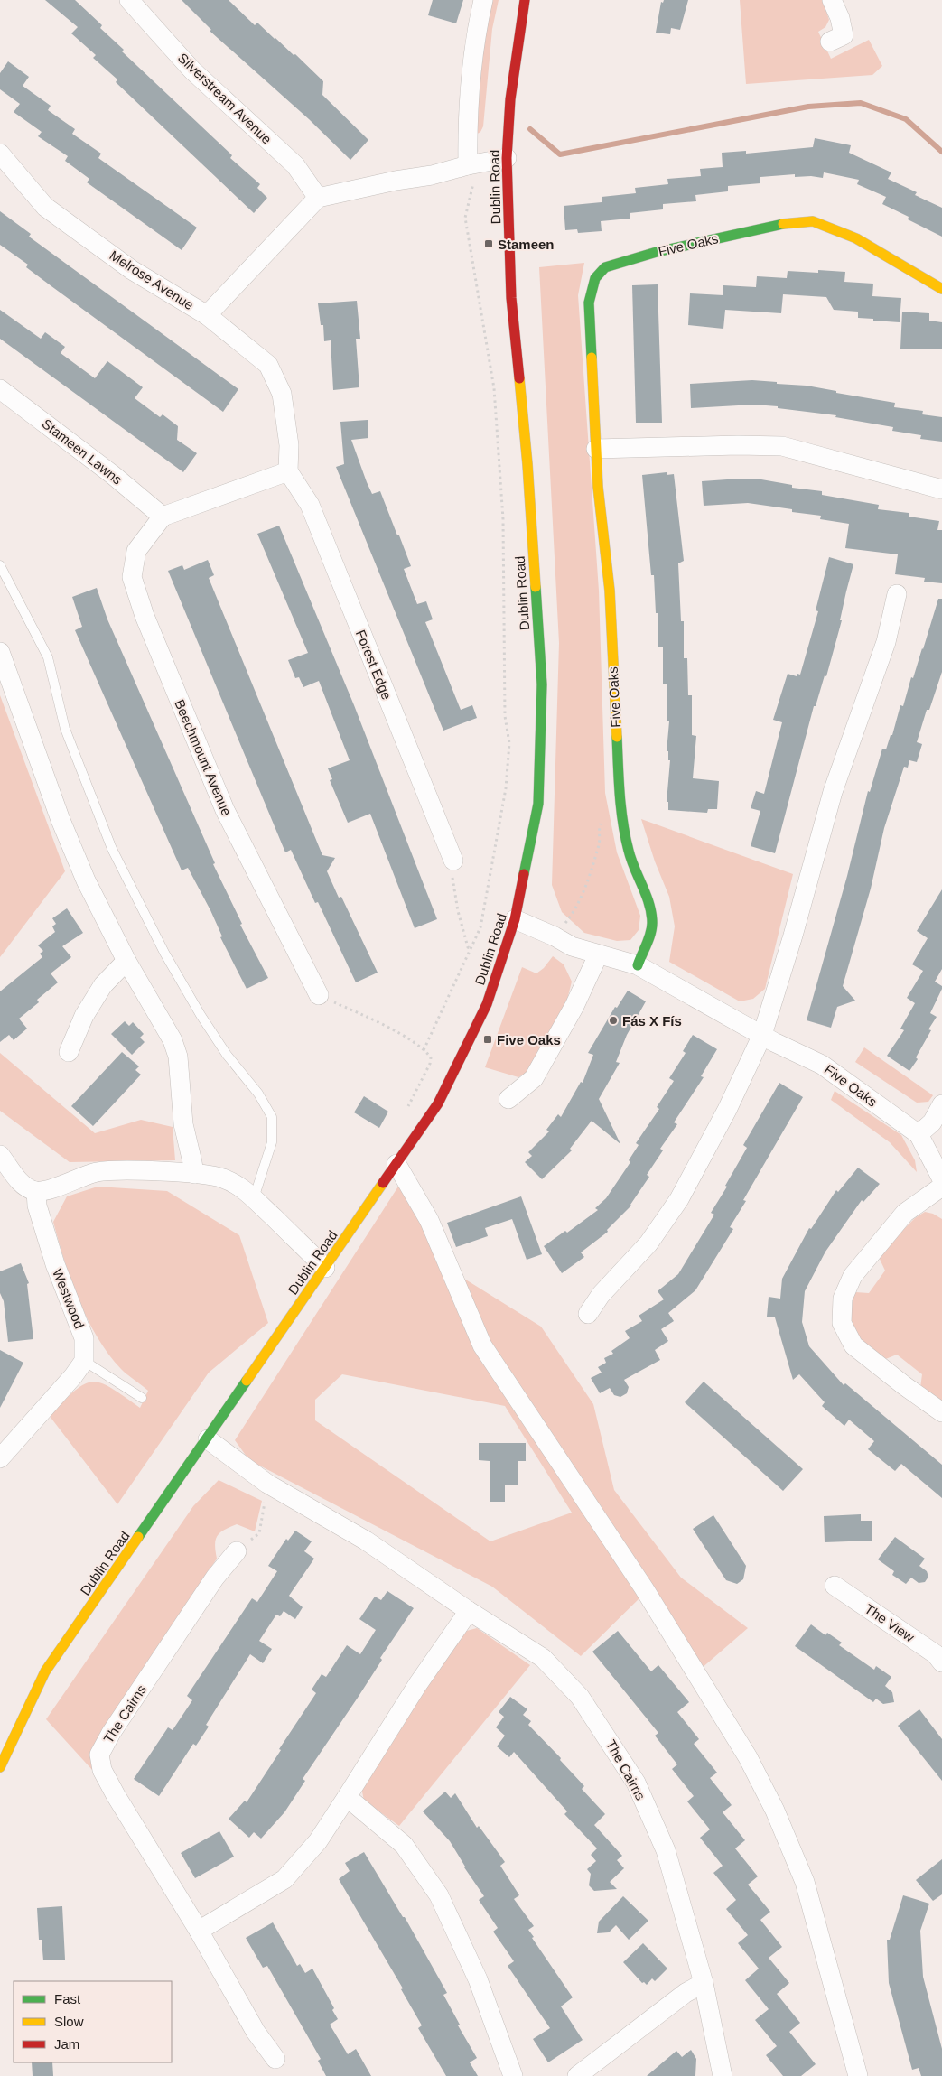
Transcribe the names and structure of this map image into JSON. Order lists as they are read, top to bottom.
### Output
{
  "streets": {
    "main road": ["Dublin Road", "Five Oaks"],
    "street": [
      "Silverstream Avenue",
      "Melrose Avenue",
      "Stameen Lawns",
      "Forest Edge",
      "Beechmount Avenue",
      "Westwood",
      "The View",
      "The Cairns"
    ]
  },
  "crossings": [
    ["Silverstream Avenue", "Melrose Avenue"],
    ["Dublin Road", "Five Oaks"],
    ["Dublin Road", "The Cairns"],
    ["Stameen Lawns", "Beechmount Avenue"]
  ],
  "places": {
    "transit": ["Stameen", "Five Oaks"],
    "other": ["Fás X Fís"]
  },
  "legend": ["Fast", "Slow", "Jam"]
}
